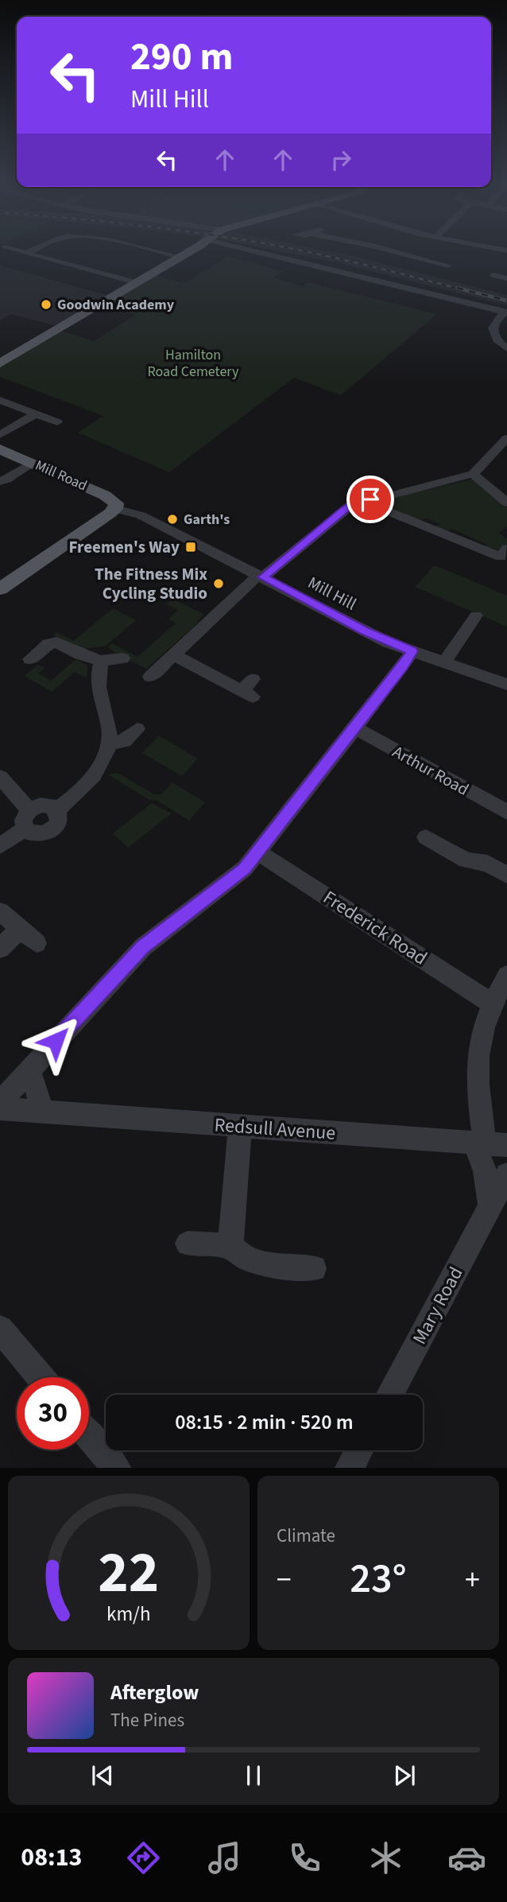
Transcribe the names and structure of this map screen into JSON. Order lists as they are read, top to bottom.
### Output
{
  "streets": {
    "main road": ["Mill Road"],
    "street": [
      "Mill Hill",
      "Arthur Road",
      "Frederick Road",
      "Redsull Avenue",
      "Mary Road"
    ]
  },
  "crossings": [
    ["Mill Road", "Mill Hill"]
  ],
  "parks": ["Hamilton Road Cemetery"],
  "places": {
    "other": ["Goodwin Academy", "Garth's", "The Fitness Mix Cycling Studio"],
    "transit": ["Freemen's Way"]
  },
  "page": {
    "turn": ["290 m", "Mill Hill"],
    "limit": "30",
    "trip": "08:15 · 2 min · 520 m",
    "tile": "Climate",
    "heat": ["−", "23°", "+"],
    "song": ["Afterglow", "The Pines"],
    "tabs": "08:13",
    "gauge": ["22", "km/h"]
  }
}
